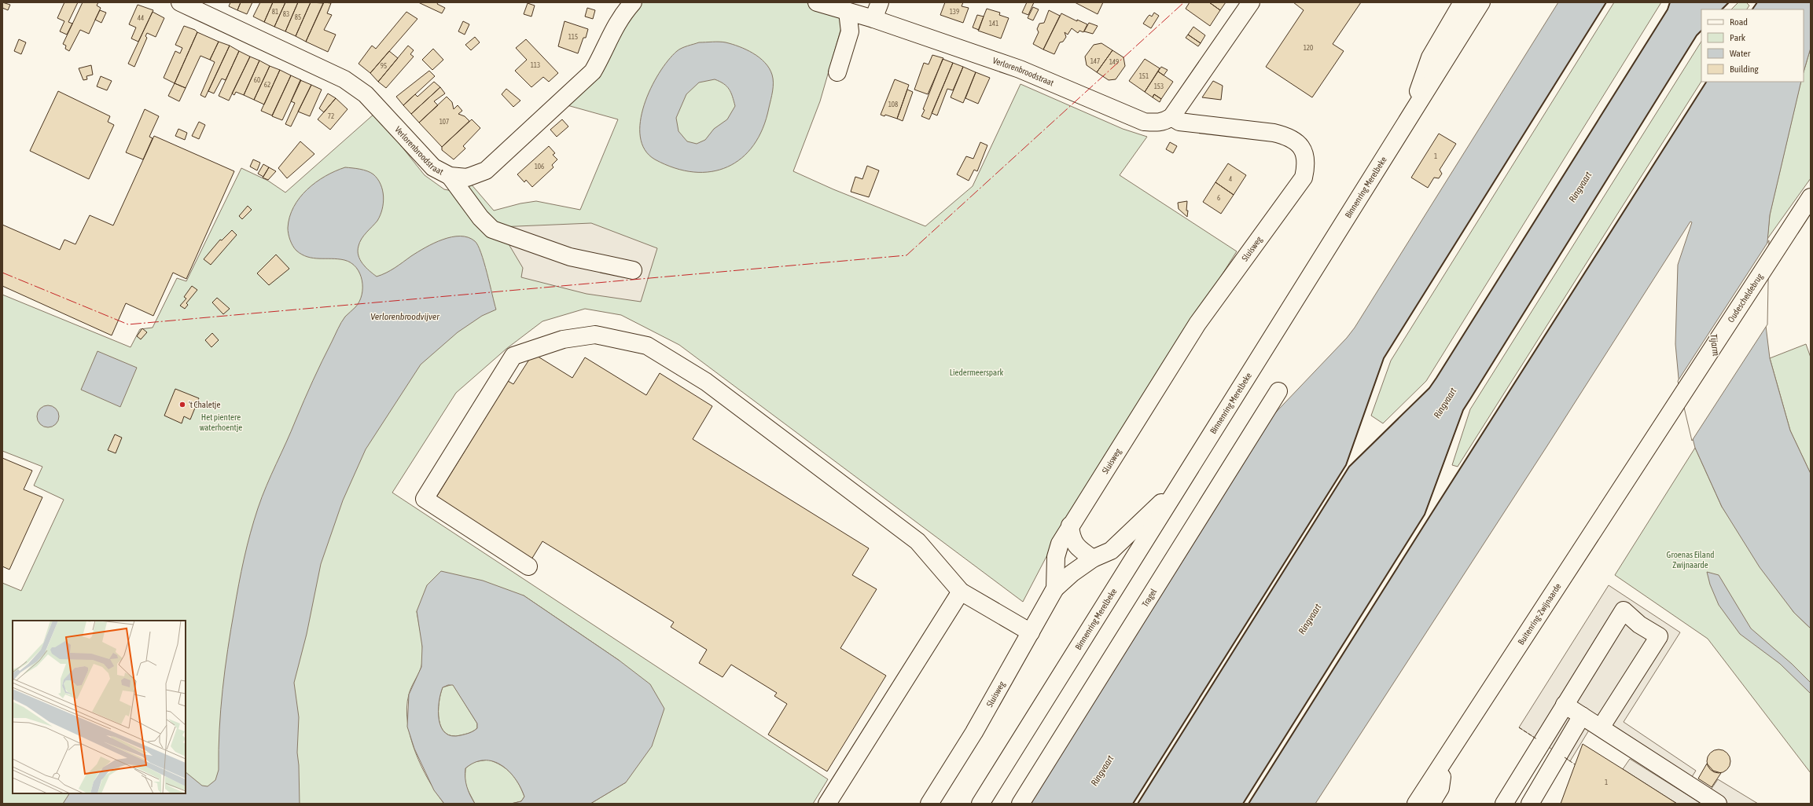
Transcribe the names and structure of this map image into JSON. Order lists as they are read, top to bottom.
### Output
{
  "streets": {
    "main road": [
      "Verlorenbroodstraat",
      "Binnenring Merelbeke",
      "Sluisweg",
      "Oudescheldebrug",
      "Tragel",
      "Buitenring-Zwijnaarde"
    ]
  },
  "crossings": [
    ["Verlorenbroodstraat", "Sluisweg"],
    ["Oudescheldebrug", "Buitenring-Zwijnaarde"]
  ],
  "water": ["Ringvaart", "Verlorenbroodvijver", "Tijarm"],
  "parks": ["Liedermeerspark", "Het pientere waterhoentje", "Groenas Eiland Zwijnaarde"],
  "places": ["'t Chaletje"],
  "house_numbers": [
    "81",
    "139",
    "83",
    "85",
    "44",
    "141",
    "115",
    "120",
    "147",
    "149",
    "113",
    "95",
    "151",
    "60",
    "62",
    "153",
    "108",
    "72",
    "107",
    "1",
    "106",
    "4",
    "6",
    "1"
  ],
  "legend": [
    "Road",
    "Park",
    "Water",
    "Building"
  ]
}
